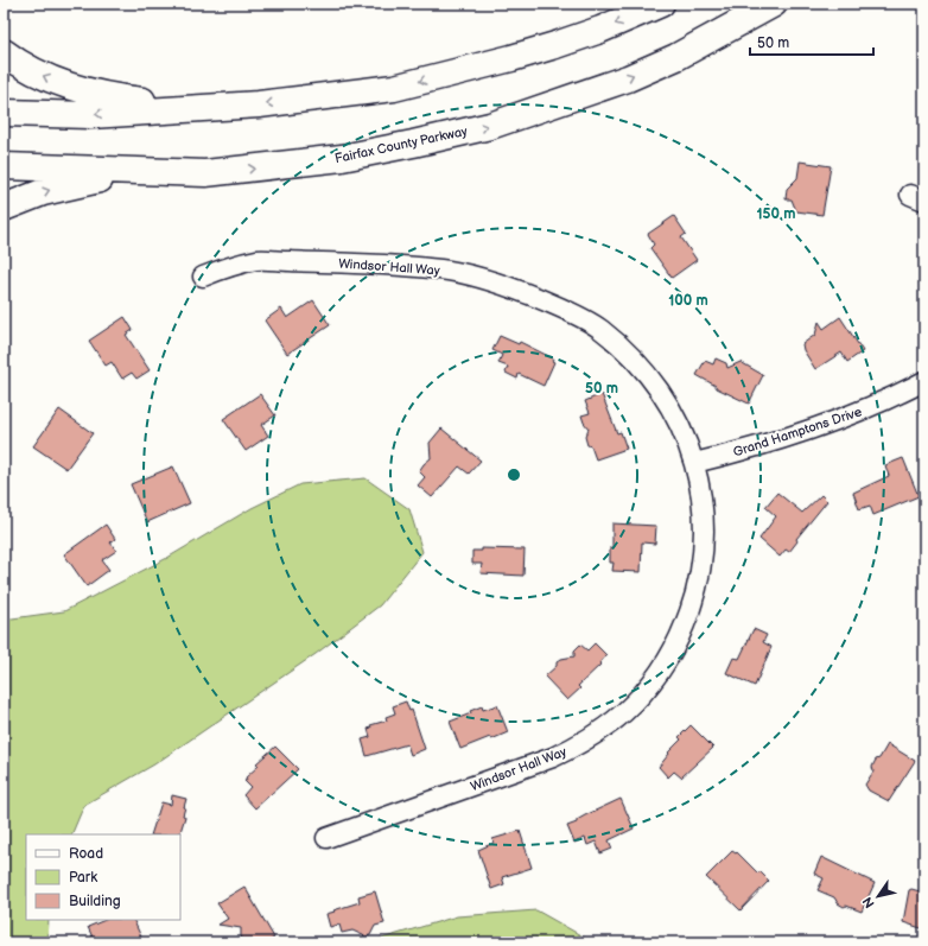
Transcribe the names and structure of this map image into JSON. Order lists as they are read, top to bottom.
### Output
{
  "streets": {
    "highway": ["Fairfax County Parkway"],
    "street": ["Windsor Hall Way", "Grand Hamptons Drive"]
  },
  "crossings": [
    ["Windsor Hall Way", "Grand Hamptons Drive"]
  ],
  "legend": ["Road", "Park", "Building"],
  "scale_bar": "50 m",
  "north": "bottom left",
  "rings": ["150 m", "100 m", "50 m"]
}
